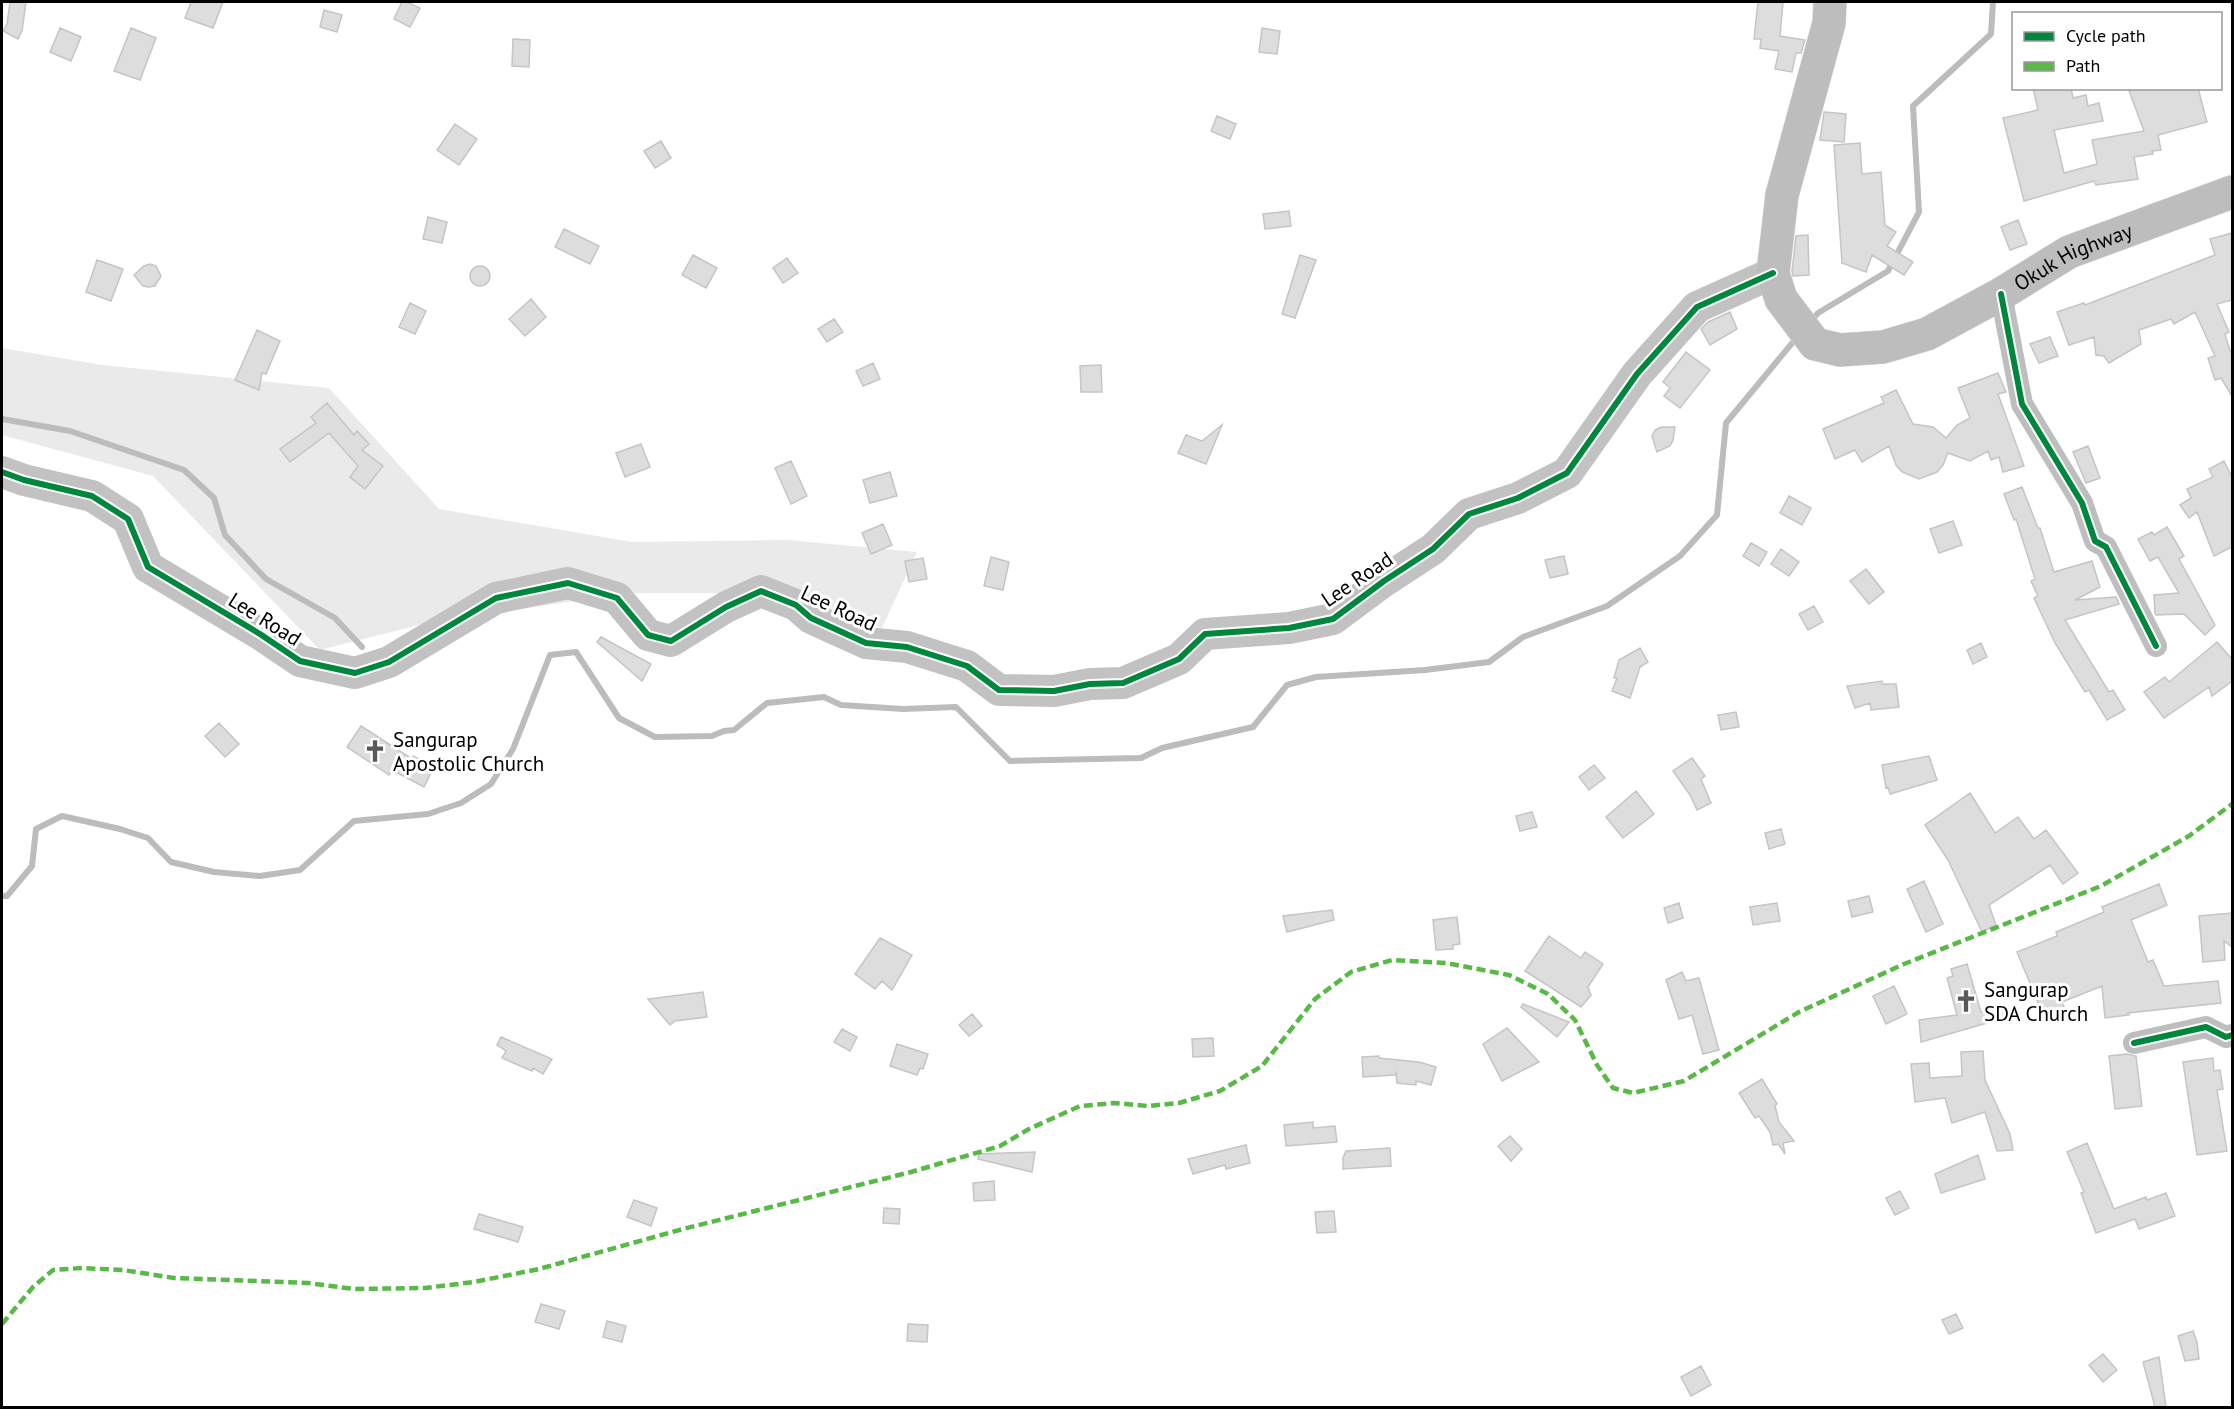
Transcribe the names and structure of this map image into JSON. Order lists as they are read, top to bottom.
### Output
{
  "streets": {
    "main road": ["Okuk Highway"],
    "street": ["Lee Road"]
  },
  "crossings": [
    ["Okuk Highway", "Lee Road"]
  ],
  "places": {
    "church": ["Sangurap Apostolic Church", "Sangurap SDA Church"]
  },
  "legend": ["Cycle path", "Path"]
}
